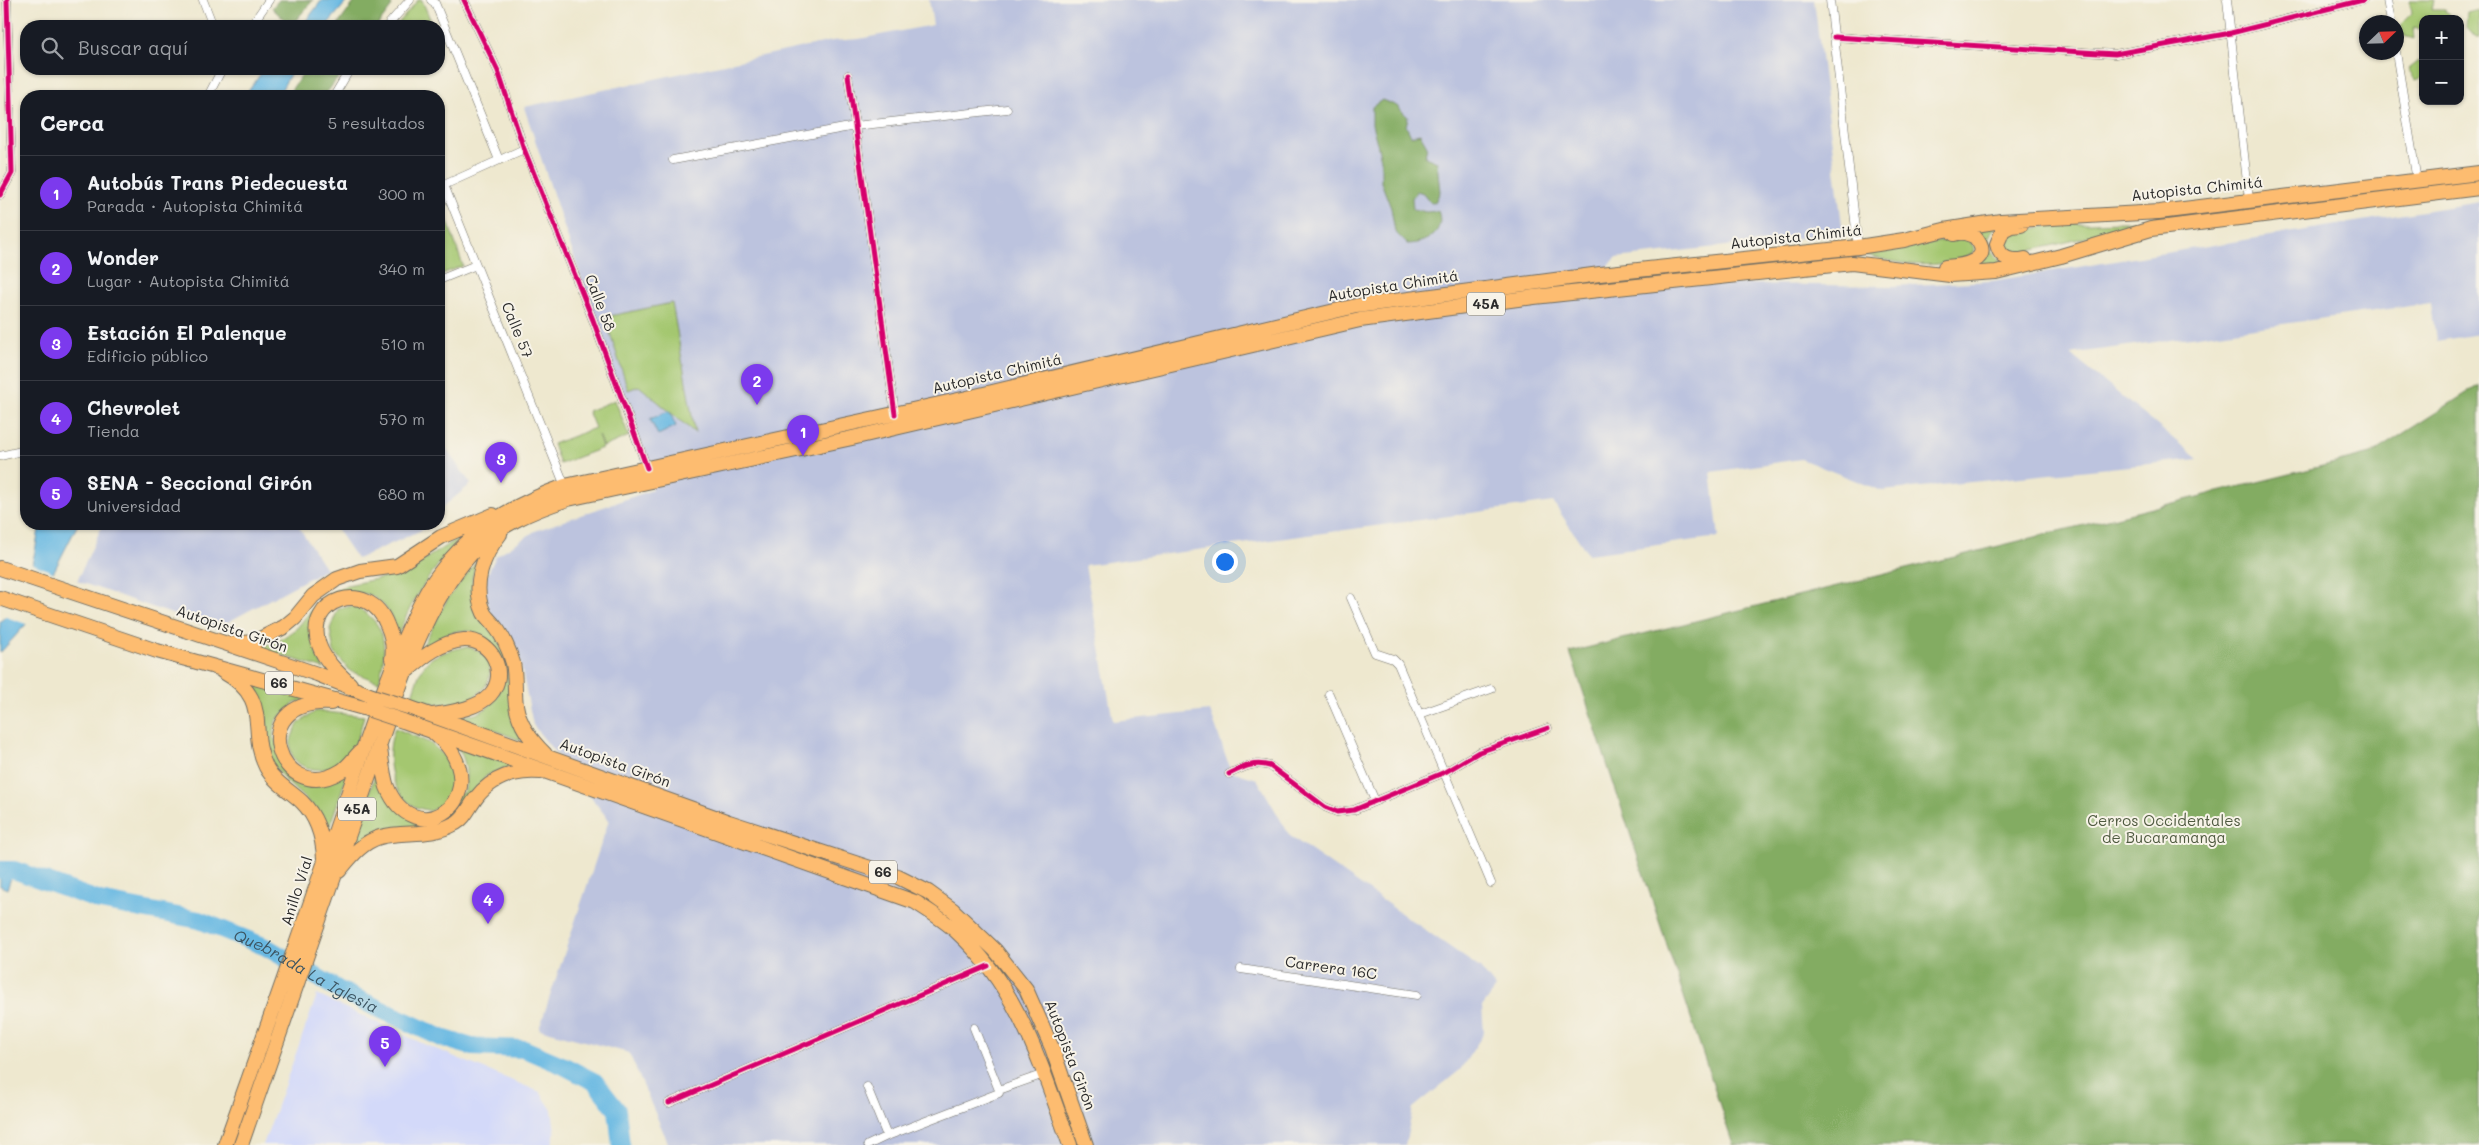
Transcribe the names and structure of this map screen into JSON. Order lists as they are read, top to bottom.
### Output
{
  "streets": {
    "highway": [
      "Autopista Chimitá",
      "45A",
      "Autopista Girón",
      "66",
      "Anillo Víal"
    ],
    "street": ["Calle 58", "Calle 57", "Carrera 16C"]
  },
  "crossings": [
    ["Autopista Chimitá", "Calle 58"],
    ["Autopista Chimitá", "Calle 57"],
    ["Autopista Chimitá", "Autopista Girón"],
    ["Autopista Chimitá", "Anillo Víal"],
    ["Autopista Girón", "Anillo Víal"]
  ],
  "water": ["Quebrada La Iglesia"],
  "parks": ["Cerros Occidentales de Bucaramanga"],
  "north": "top right",
  "page": {
    "map_buttons": ["+", "−"],
    "search": "Buscar aquí",
    "heading": ["Cerca", "5 resultados"],
    "list": [
      {
        "mark": "1",
        "name": "Autobús Trans Piedecuesta",
        "note": "Parada · Autopista Chimitá",
        "value": "300 m"
      },
      {
        "mark": "2",
        "name": "Wonder",
        "note": "Lugar · Autopista Chimitá",
        "value": "340 m"
      },
      {
        "mark": "3",
        "name": "Estación El Palenque",
        "note": "Edificio público",
        "value": "510 m"
      },
      {
        "mark": "4",
        "name": "Chevrolet",
        "note": "Tienda",
        "value": "570 m"
      },
      {
        "mark": "5",
        "name": "SENA - Seccional Girón",
        "note": "Universidad",
        "value": "680 m"
      }
    ],
    "pins": [
      "2",
      "1",
      "3",
      "4",
      "5"
    ]
  }
}
